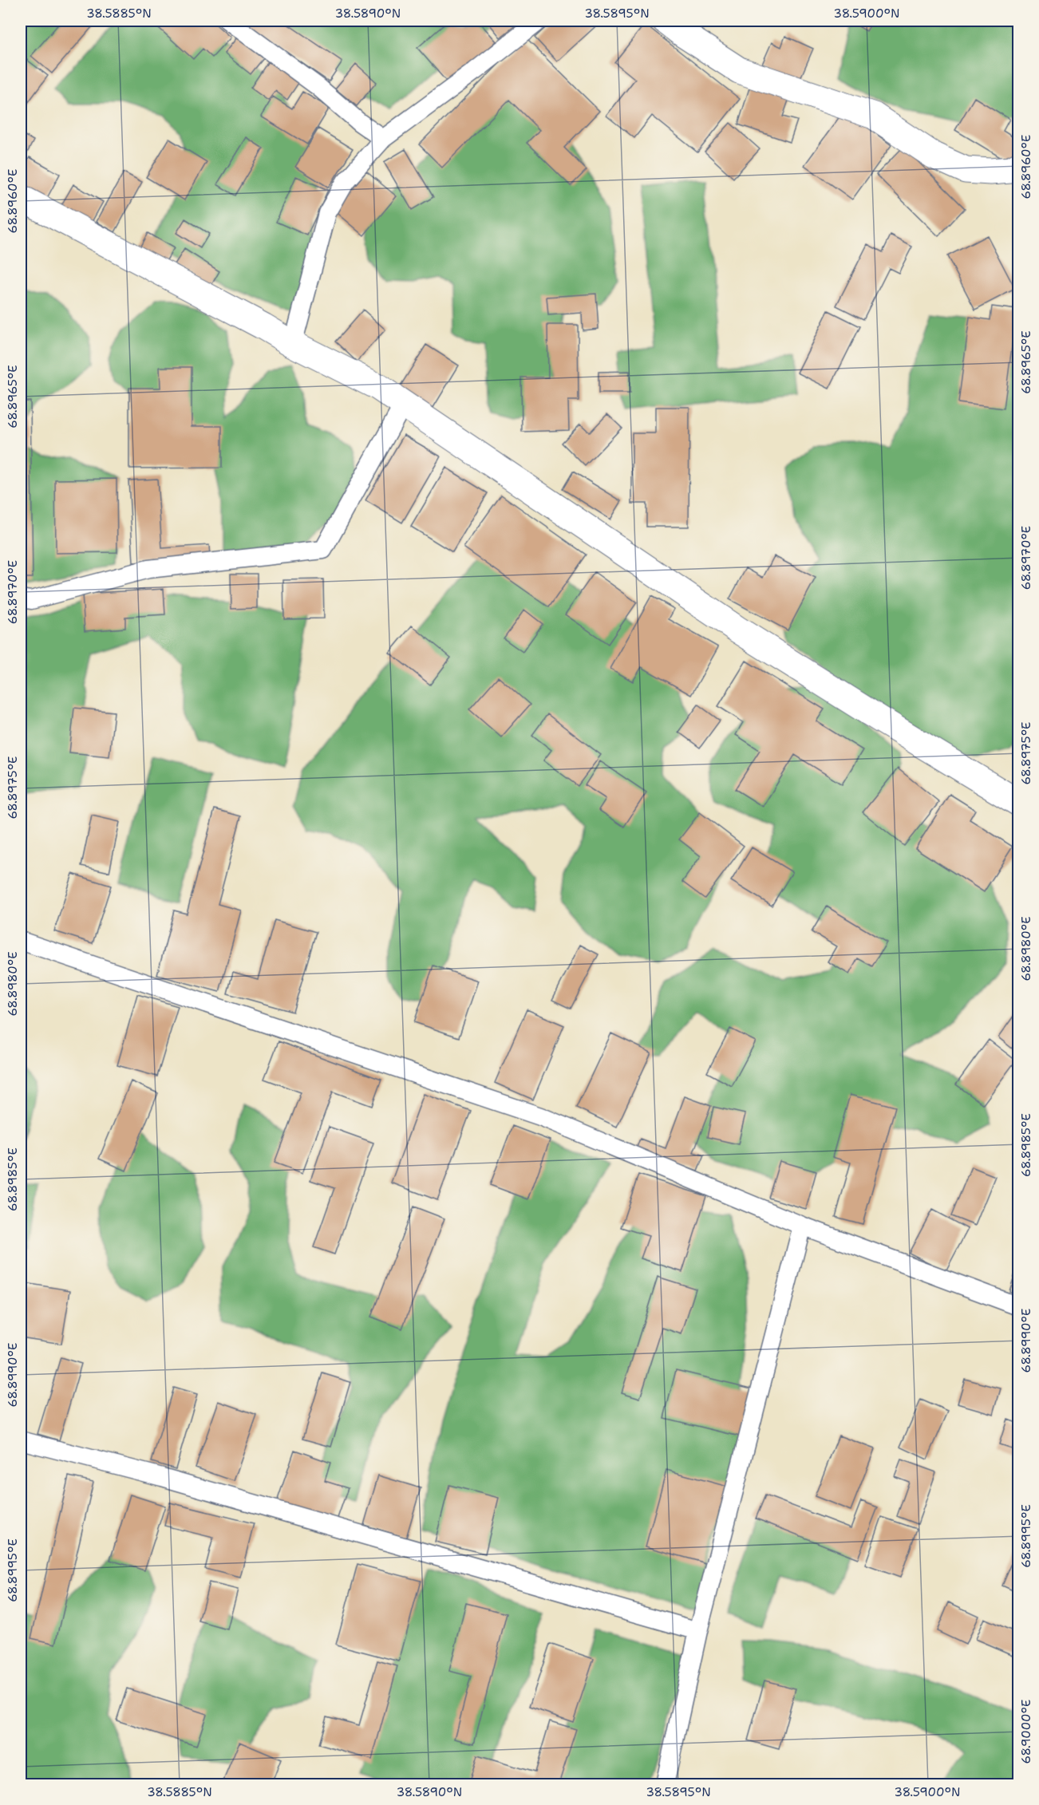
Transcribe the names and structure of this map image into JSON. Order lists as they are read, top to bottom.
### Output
{
  "coordinates": [
    "38.5885°N",
    "38.5890°N",
    "38.5895°N",
    "38.5900°N",
    "68.8960°E",
    "68.8965°E",
    "68.8970°E",
    "68.8975°E",
    "68.8980°E",
    "68.8985°E",
    "68.8990°E",
    "68.8995°E",
    "68.9000°E"
  ]
}
